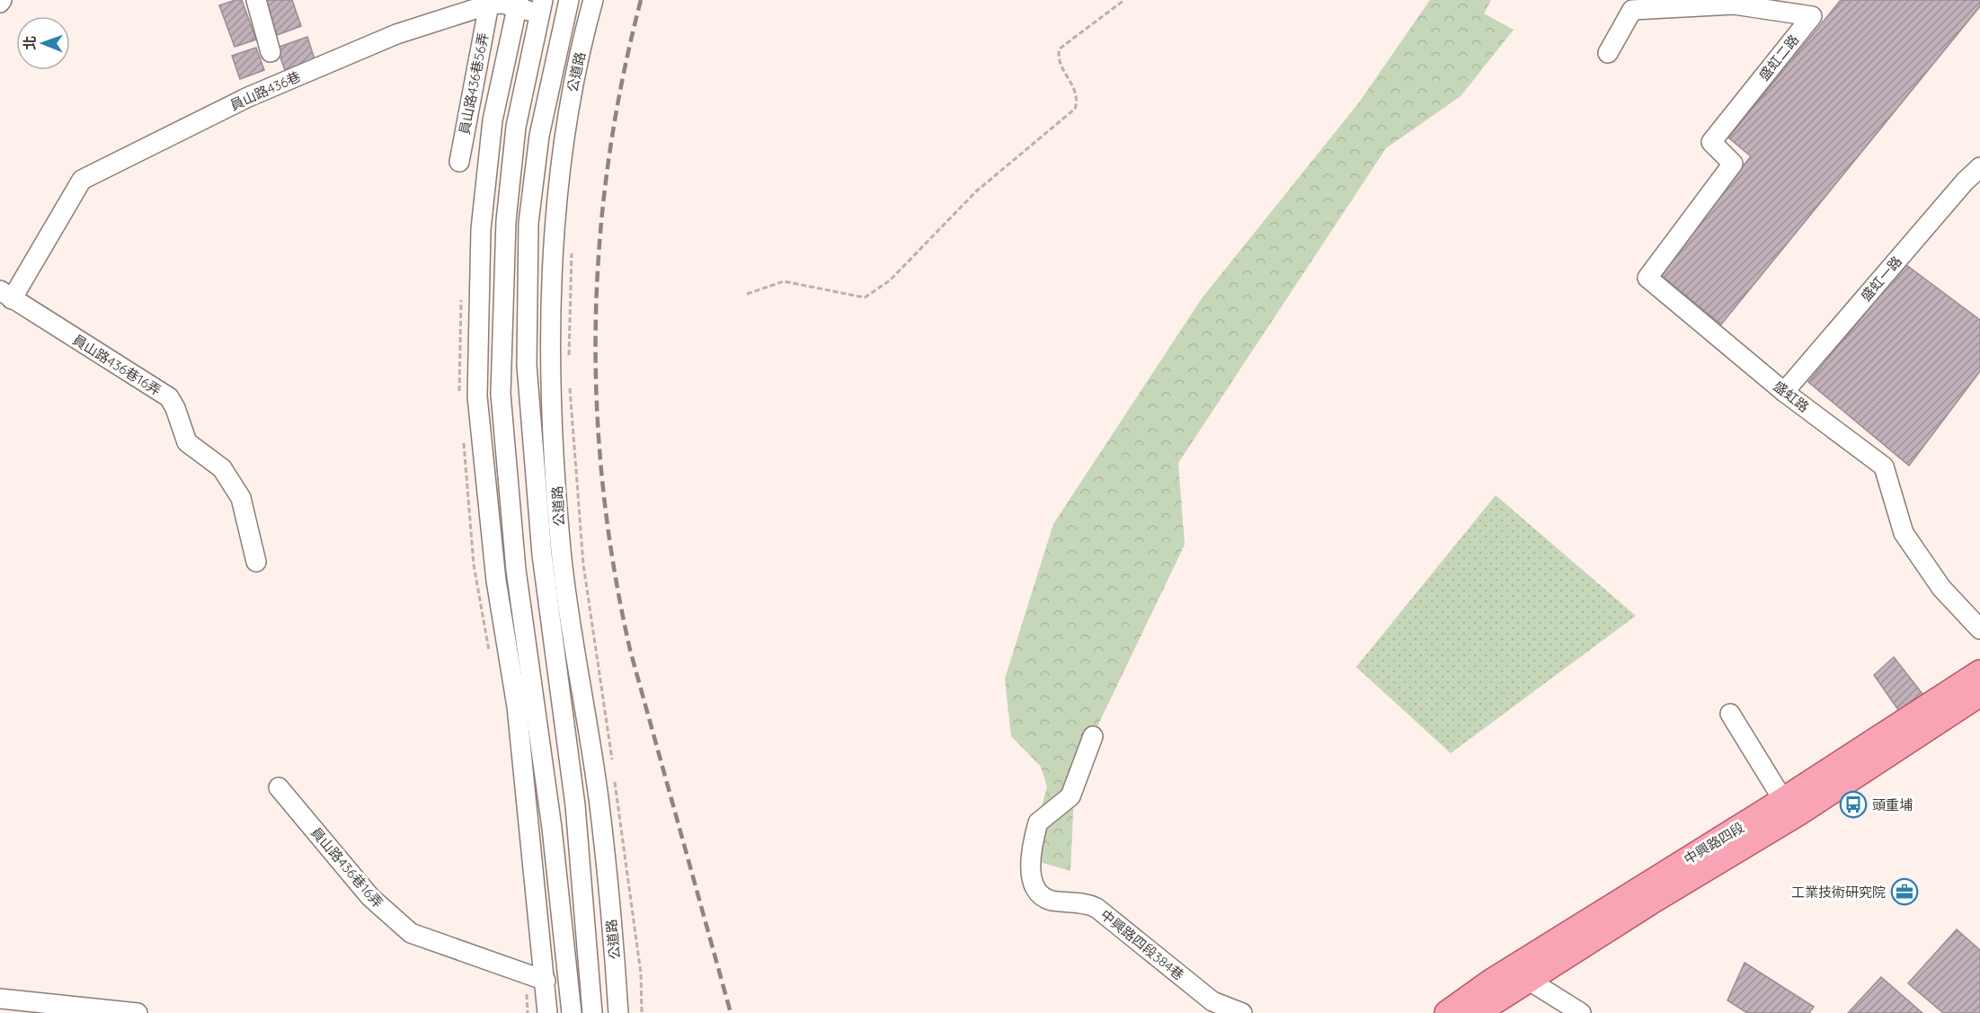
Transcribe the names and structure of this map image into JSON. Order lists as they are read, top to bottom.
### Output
{
  "streets": {
    "main road": ["中興路四段"],
    "street": [
      "盛虹二路",
      "公道路",
      "員山路436巷56弄",
      "員山路436巷",
      "盛虹一路",
      "員山路436巷16弄",
      "盛虹路",
      "中興路四段384巷"
    ]
  },
  "crossings": [
    ["盛虹二路", "盛虹路"],
    ["公道路", "員山路436巷"],
    ["員山路436巷56弄", "員山路436巷"],
    ["員山路436巷", "員山路436巷16弄"],
    ["盛虹一路", "盛虹路"]
  ],
  "places": {
    "bus stop": ["頭重埔"],
    "office": ["工業技術研究院"]
  },
  "north": "left"
}
